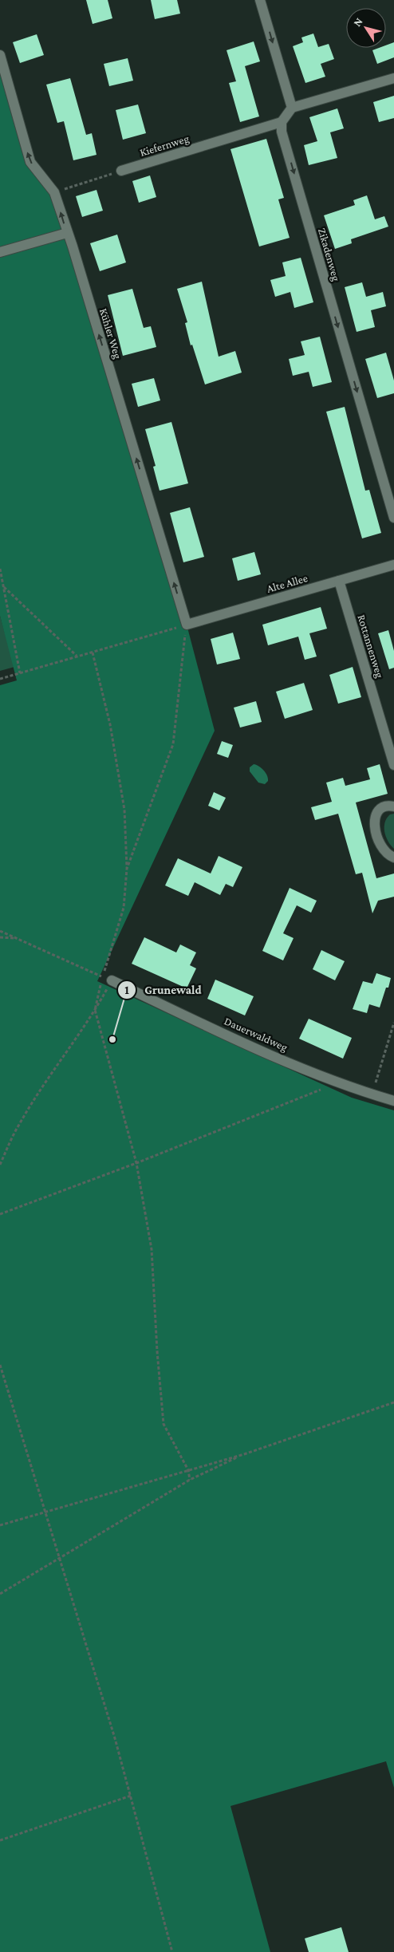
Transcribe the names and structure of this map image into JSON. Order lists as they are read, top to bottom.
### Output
{
  "streets": {
    "street": [
      "Kiefernweg",
      "Zikadenweg",
      "Kühler Weg",
      "Alte Allee",
      "Rottannenweg",
      "Dauerwaldweg"
    ]
  },
  "crossings": [
    ["Kiefernweg", "Zikadenweg"],
    ["Kühler Weg", "Alte Allee"],
    ["Alte Allee", "Rottannenweg"]
  ],
  "one_way": ["Zikadenweg", "Kühler Weg"],
  "places": ["Grunewald"],
  "north": "top left"
}
